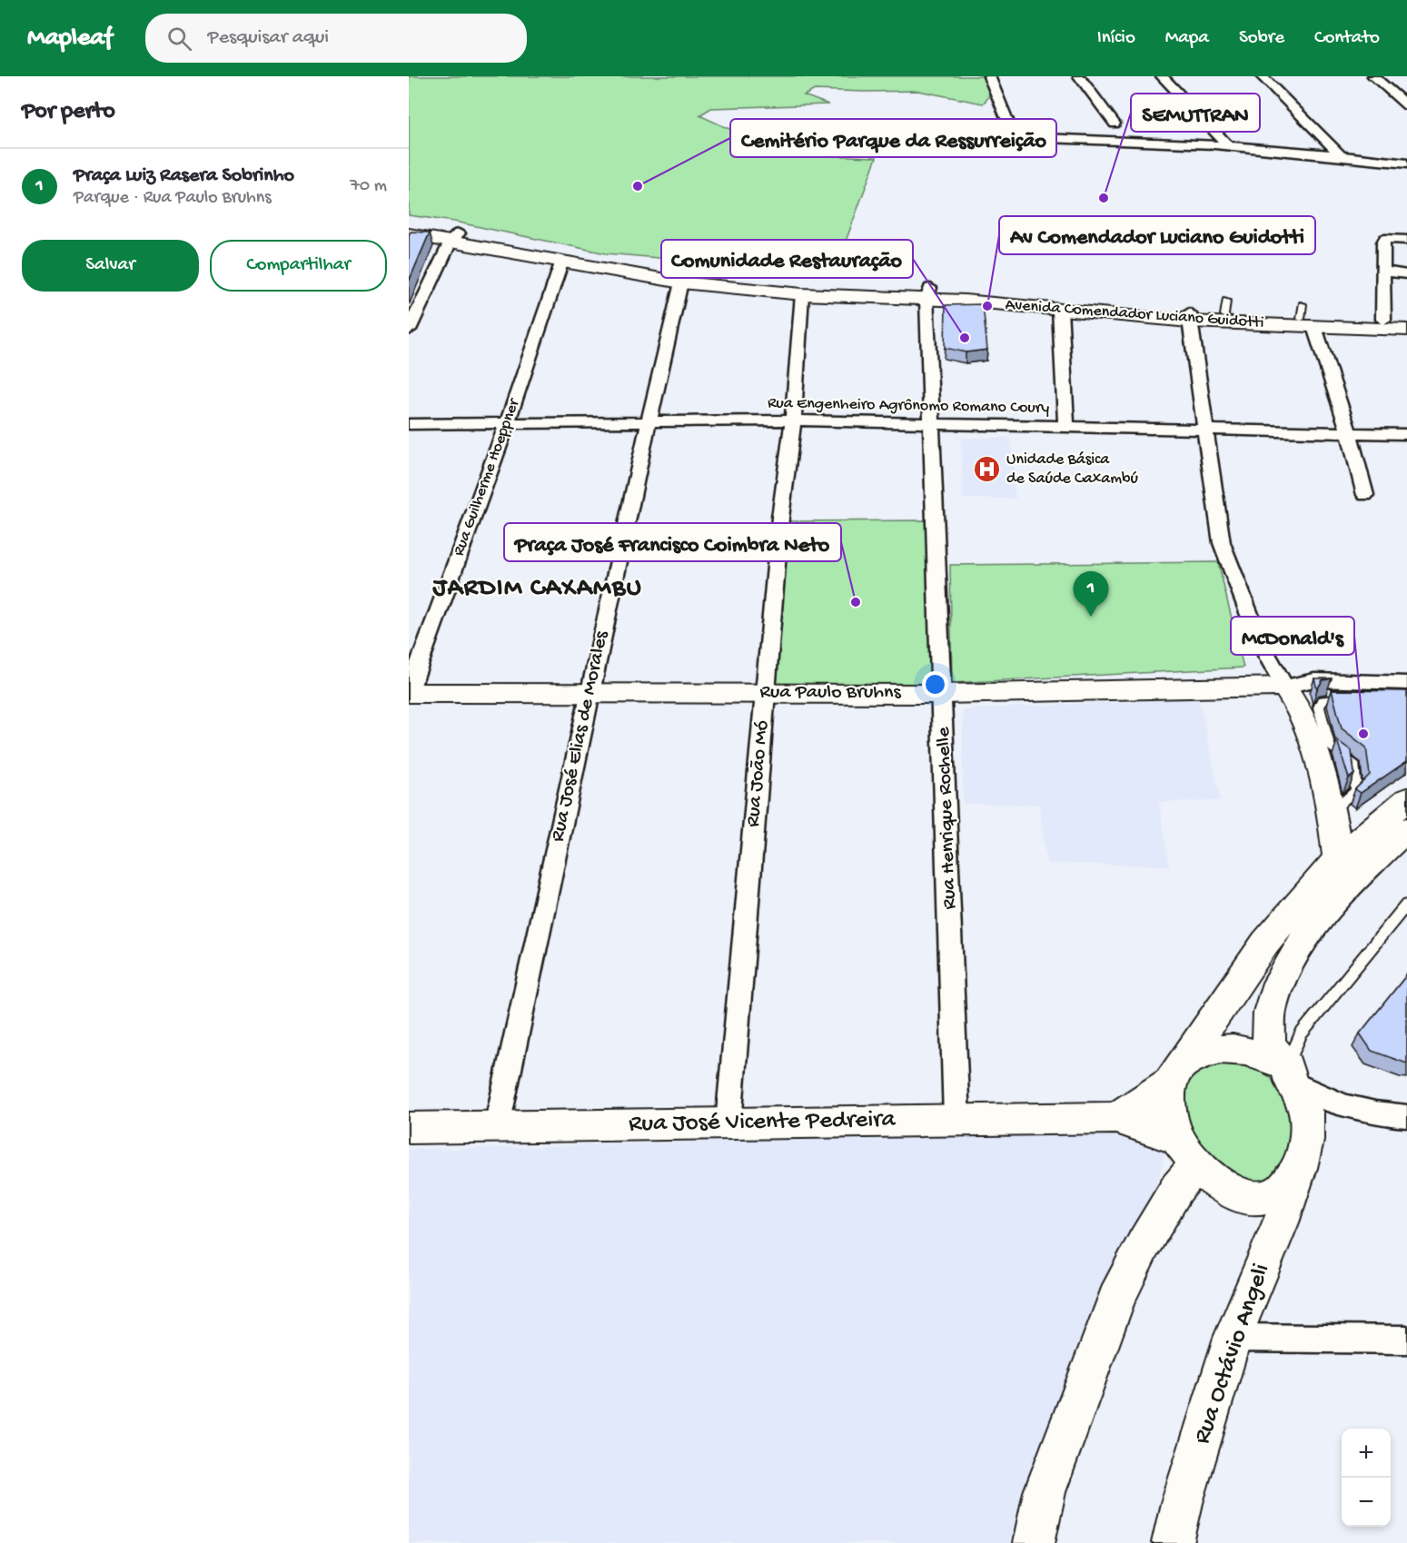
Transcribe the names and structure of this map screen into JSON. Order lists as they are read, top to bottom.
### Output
{
  "streets": {
    "main road": [
      "Avenida Comendador Luciano Guidotti",
      "Rua Paulo Bruhns",
      "Rua José Vicente Pedreira",
      "Rua Octávio Angeli"
    ],
    "street": [
      "Rua Engenheiro Agrônomo Romano Coury",
      "Rua Guilherme Hoeppner",
      "Rua José Elias de Morales",
      "Rua João Mó",
      "Rua Henrique Rochelle"
    ]
  },
  "crossings": [
    ["Avenida Comendador Luciano Guidotti", "Rua Guilherme Hoeppner"],
    ["Avenida Comendador Luciano Guidotti", "Rua José Elias de Morales"],
    ["Avenida Comendador Luciano Guidotti", "Rua João Mó"],
    ["Avenida Comendador Luciano Guidotti", "Rua Henrique Rochelle"],
    ["Rua Engenheiro Agrônomo Romano Coury", "Rua Guilherme Hoeppner"],
    ["Rua Engenheiro Agrônomo Romano Coury", "Rua José Elias de Morales"],
    ["Rua Engenheiro Agrônomo Romano Coury", "Rua João Mó"],
    ["Rua Engenheiro Agrônomo Romano Coury", "Rua Henrique Rochelle"],
    ["Rua Guilherme Hoeppner", "Rua Paulo Bruhns"],
    ["Rua Paulo Bruhns", "Rua José Elias de Morales"],
    ["Rua Paulo Bruhns", "Rua João Mó"],
    ["Rua Paulo Bruhns", "Rua Henrique Rochelle"],
    ["Rua José Elias de Morales", "Rua José Vicente Pedreira"],
    ["Rua João Mó", "Rua José Vicente Pedreira"],
    ["Rua Henrique Rochelle", "Rua José Vicente Pedreira"],
    ["Rua José Vicente Pedreira", "Rua Octávio Angeli"]
  ],
  "districts": ["JARDIM CAXAMBU"],
  "places": {
    "other": [
      "Cemitério Parque da Ressurreição",
      "SEMUTTRAN",
      "Av Comendador Luciano Guidotti",
      "Comunidade Restauração",
      "Praça José Francisco Coimbra Neto",
      "McDonald's"
    ],
    "hospital": ["Unidade Básica de Saúde Caxambú"]
  },
  "page": {
    "header": "Mapleaf",
    "search": "Pesquisar aqui",
    "nav": [
      "Início",
      "Mapa",
      "Sobre",
      "Contato"
    ],
    "heading": "Por perto",
    "list": [
      {
        "mark": "1",
        "name": "Praça Luiz Rasera Sobrinho",
        "note": "Parque · Rua Paulo Bruhns",
        "value": "70 m"
      }
    ],
    "buttons": ["Salvar", "Compartilhar"],
    "pins": "1",
    "map_buttons": ["+", "−"]
  }
}
